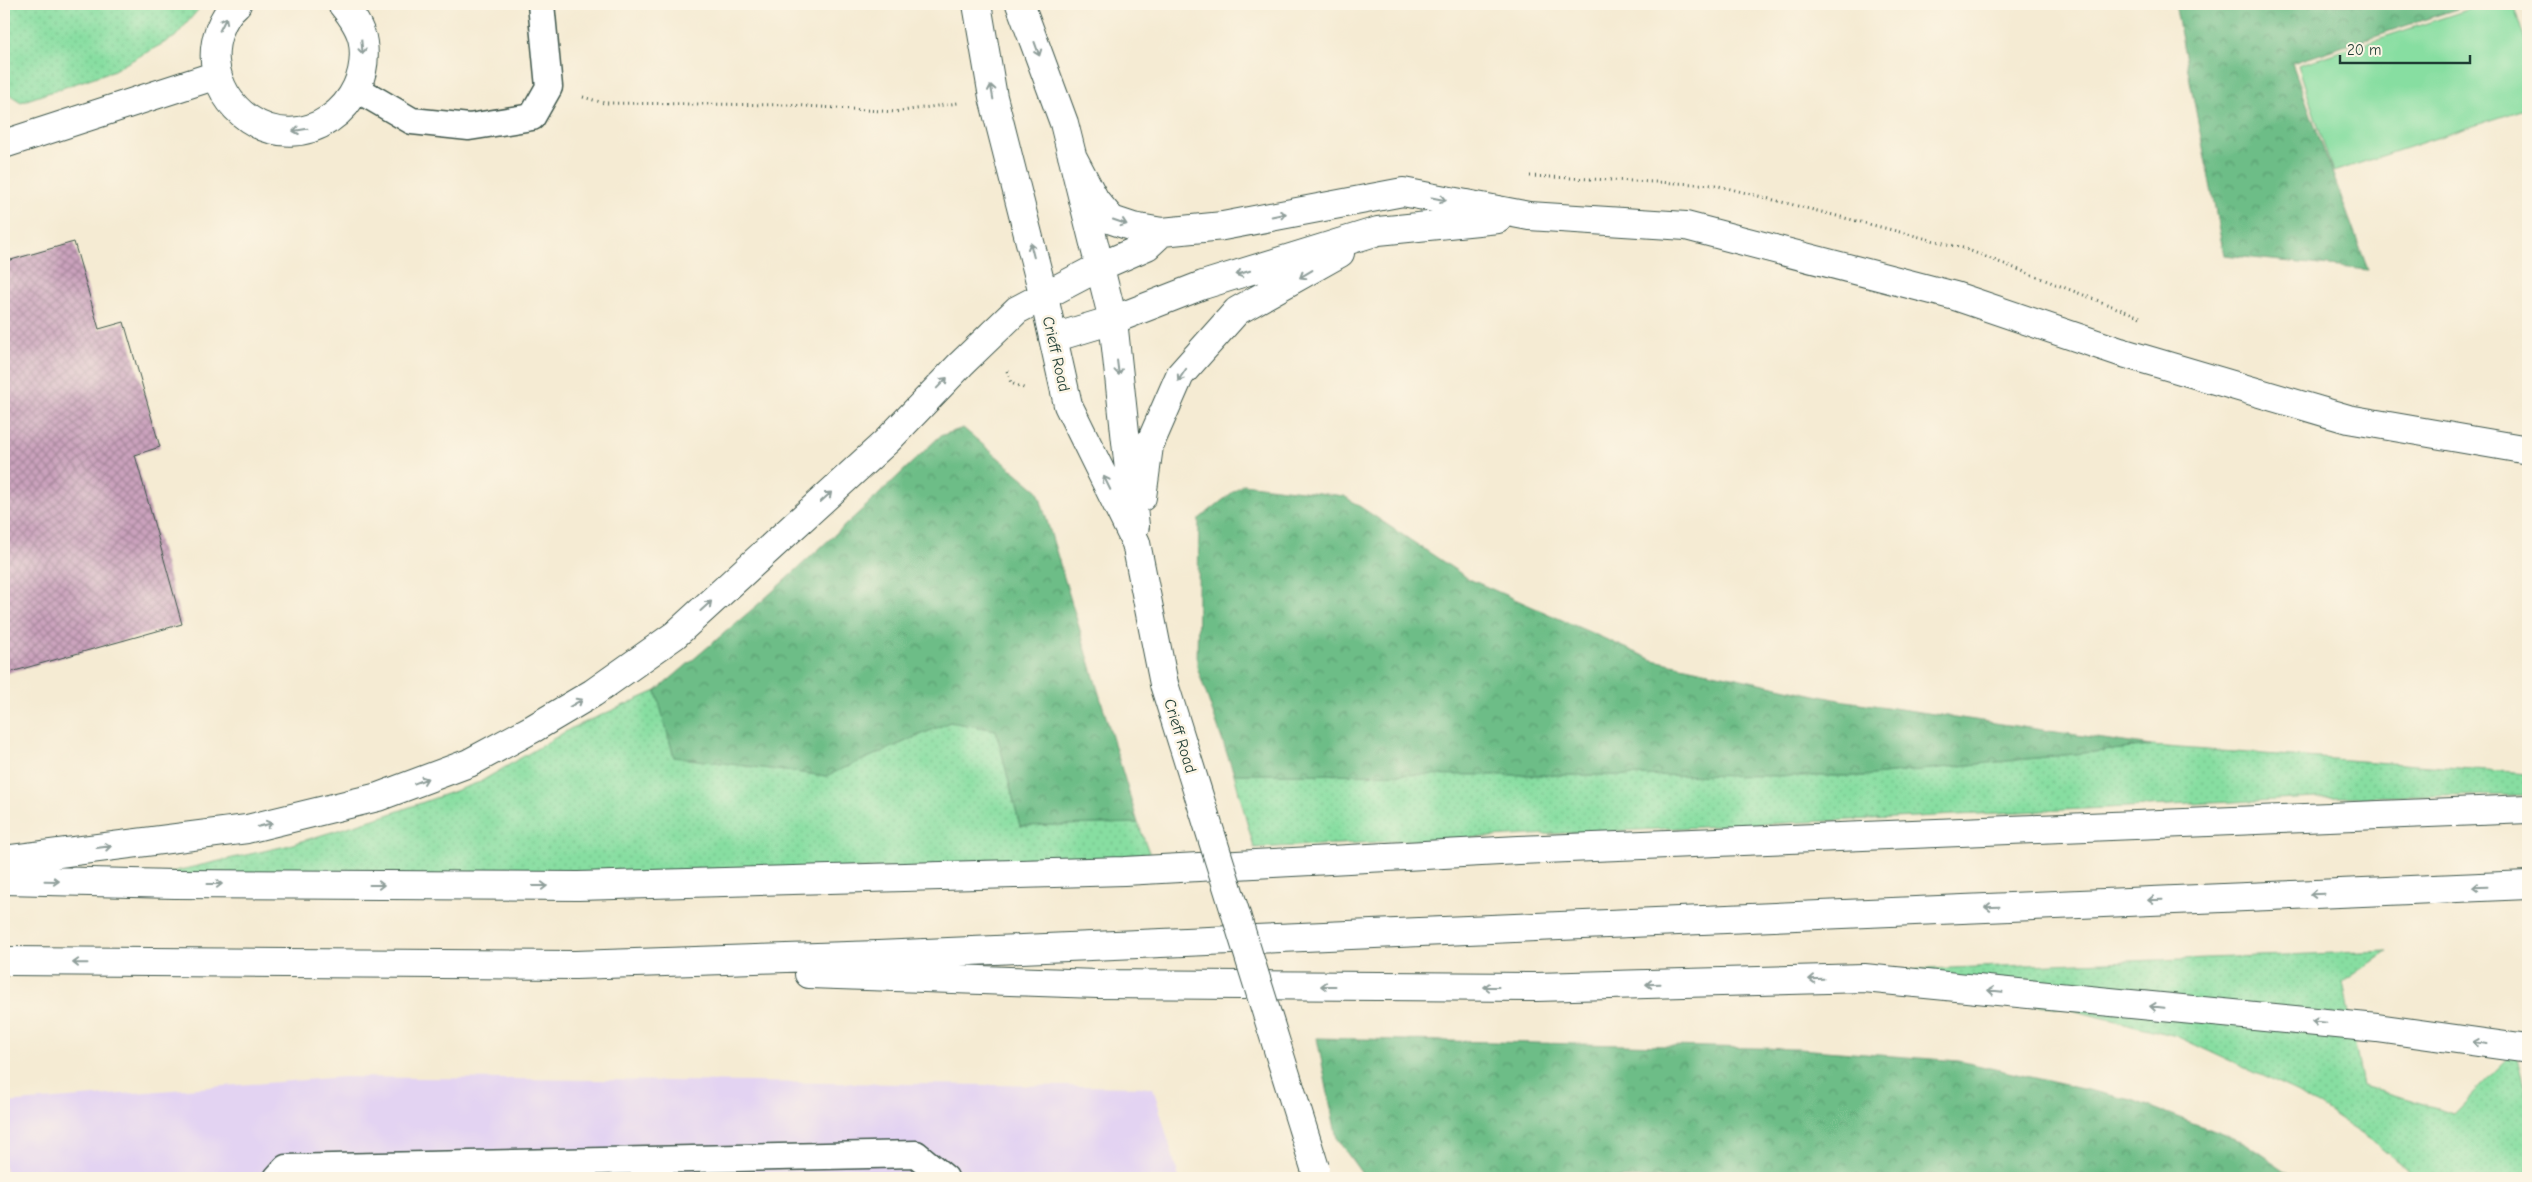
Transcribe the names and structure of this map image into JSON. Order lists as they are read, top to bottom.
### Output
{
  "streets": {
    "main road": ["Crieff Road"]
  },
  "scale_bar": "20 m"
}
